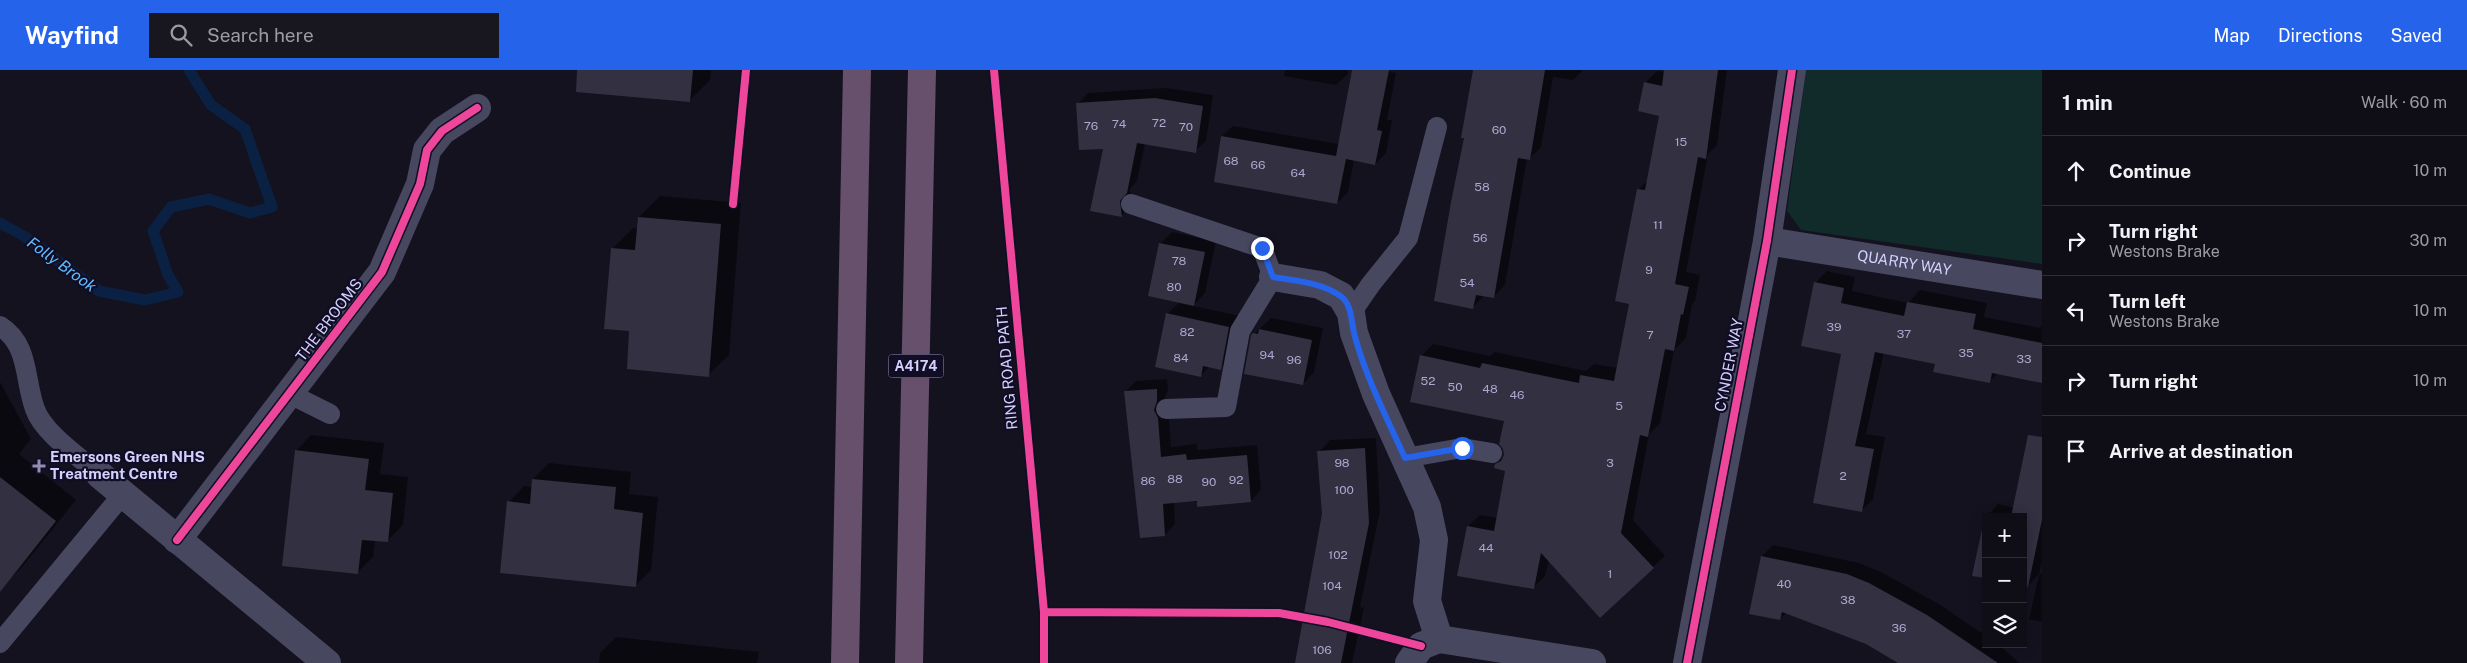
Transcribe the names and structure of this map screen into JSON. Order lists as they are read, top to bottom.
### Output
{
  "streets": {
    "highway": ["A4174"],
    "street": ["QUARRY WAY", "THE BROOMS", "CYNDER WAY"],
    "cycle path": ["RING ROAD PATH"]
  },
  "crossings": [
    ["QUARRY WAY", "CYNDER WAY"]
  ],
  "water": ["Folly Brook"],
  "places": {
    "health": ["Emersons Green NHS Treatment Centre"]
  },
  "house_numbers": [
    "72",
    "74",
    "76",
    "70",
    "60",
    "15",
    "68",
    "66",
    "64",
    "58",
    "11",
    "56",
    "78",
    "9",
    "54",
    "80",
    "39",
    "82",
    "37",
    "7",
    "35",
    "94",
    "84",
    "33",
    "96",
    "52",
    "50",
    "48",
    "46",
    "5",
    "98",
    "3",
    "2",
    "88",
    "92",
    "86",
    "90",
    "100",
    "44",
    "102",
    "1",
    "40",
    "104",
    "38",
    "36",
    "106"
  ],
  "page": {
    "header": "Wayfind",
    "search": "Search here",
    "nav": ["Map", "Directions", "Saved"],
    "heading": ["1 min", "Walk · 60 m"],
    "list": [
      ["Continue", "10 m"],
      ["Turn right", "Westons Brake", "30 m"],
      ["Turn left", "Westons Brake", "10 m"],
      ["Turn right", "10 m"],
      "Arrive at destination"
    ],
    "map_buttons": ["+", "−"]
  }
}
